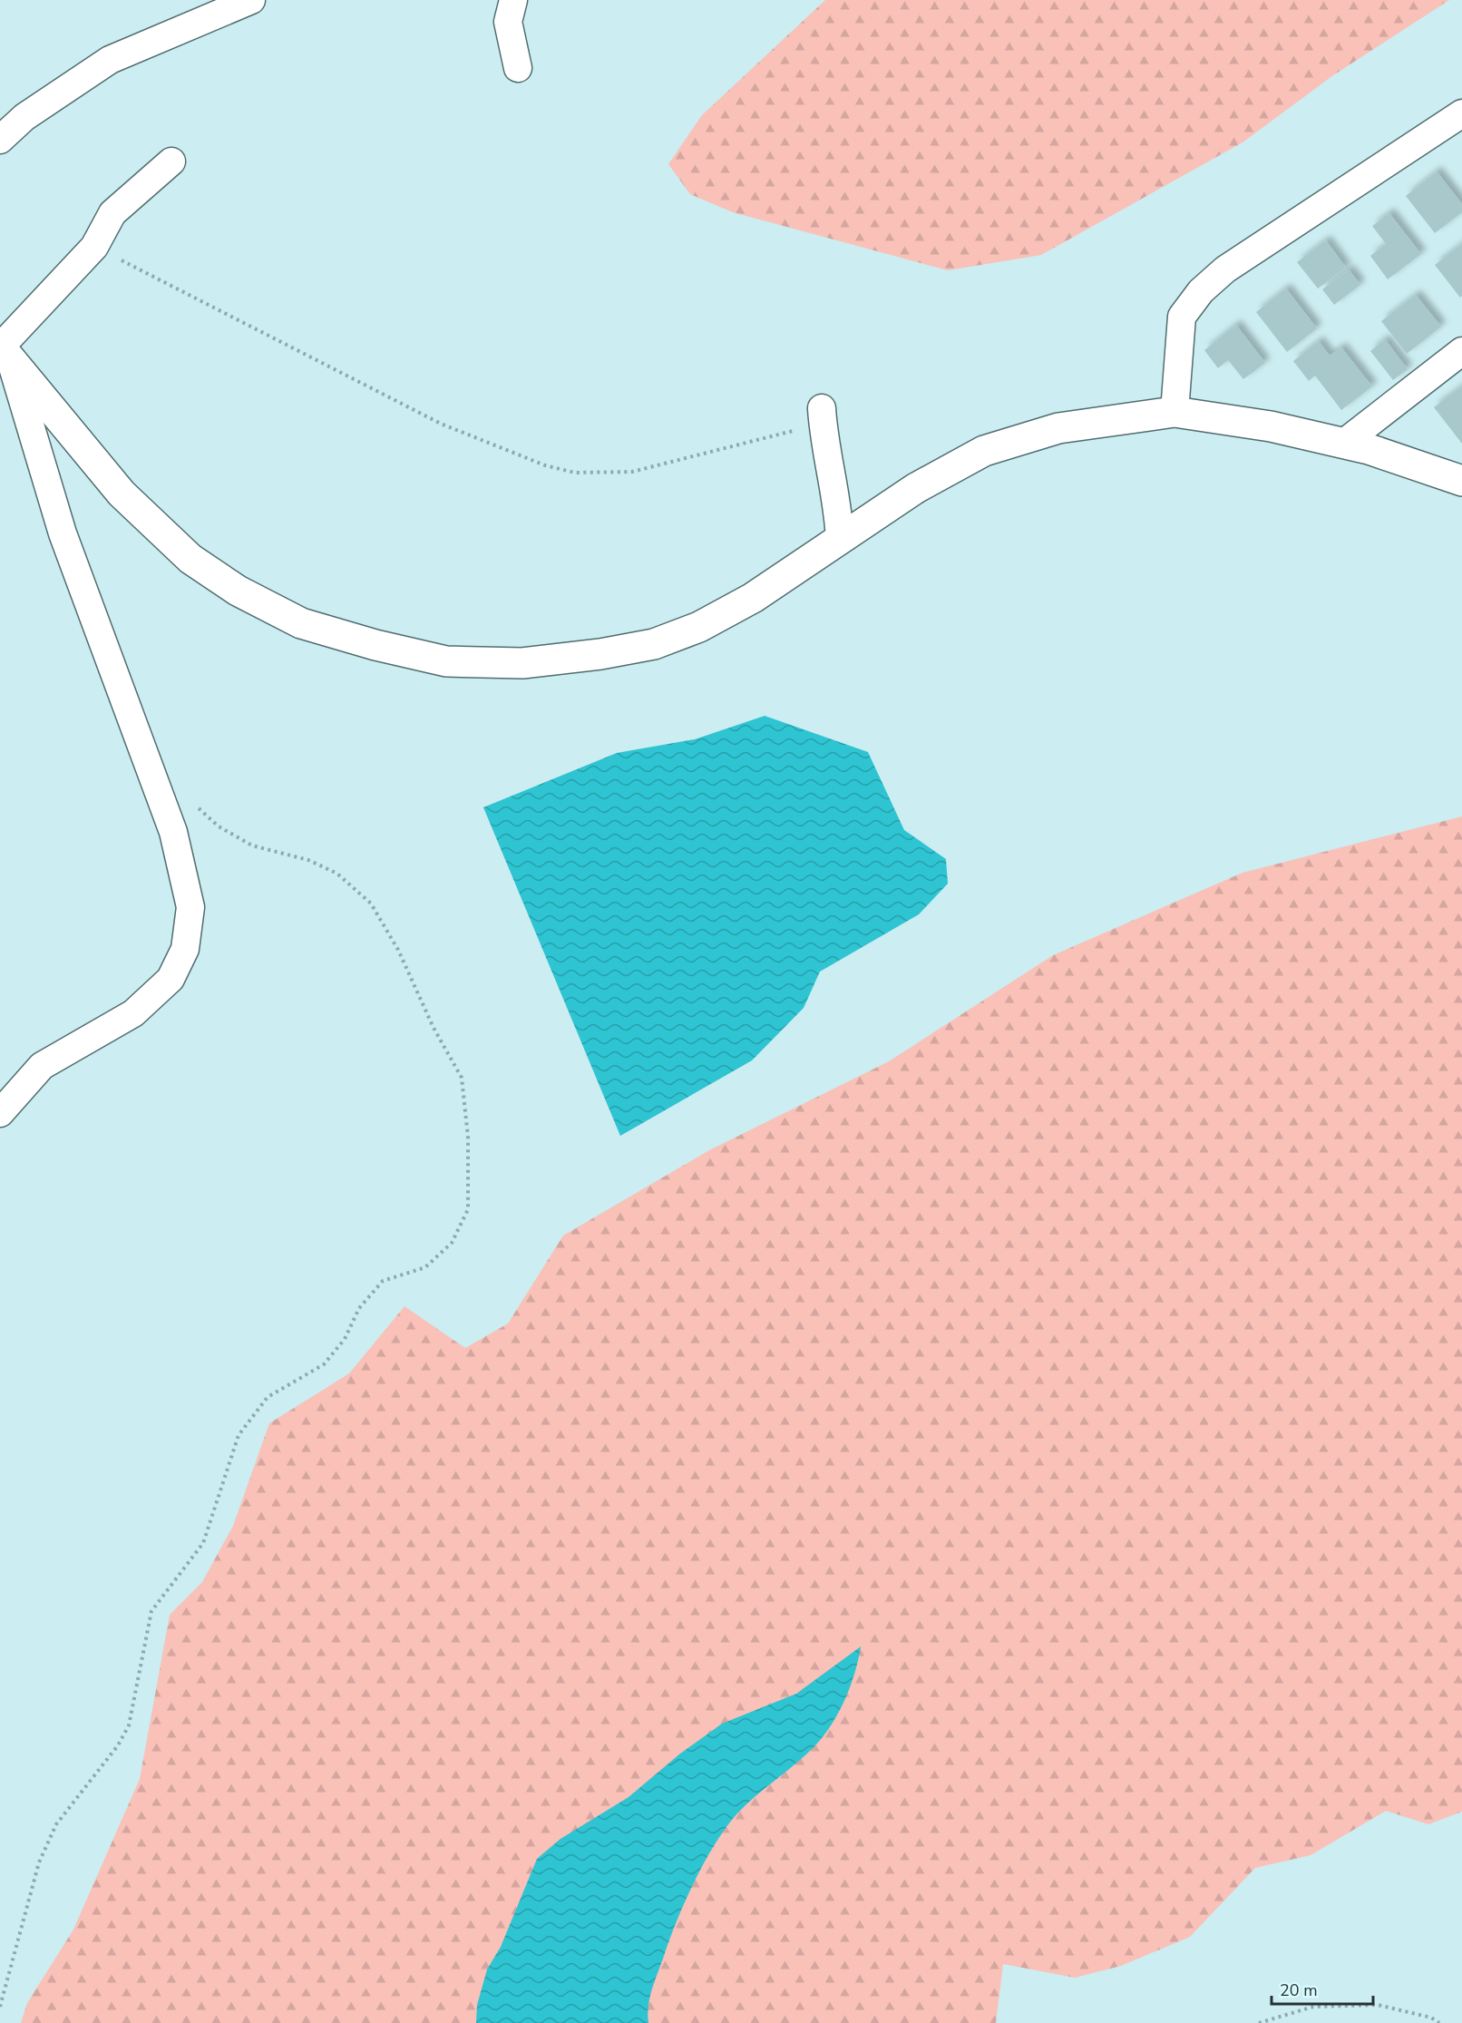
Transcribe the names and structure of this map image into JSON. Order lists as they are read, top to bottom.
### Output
{
  "scale_bar": "20 m"
}
